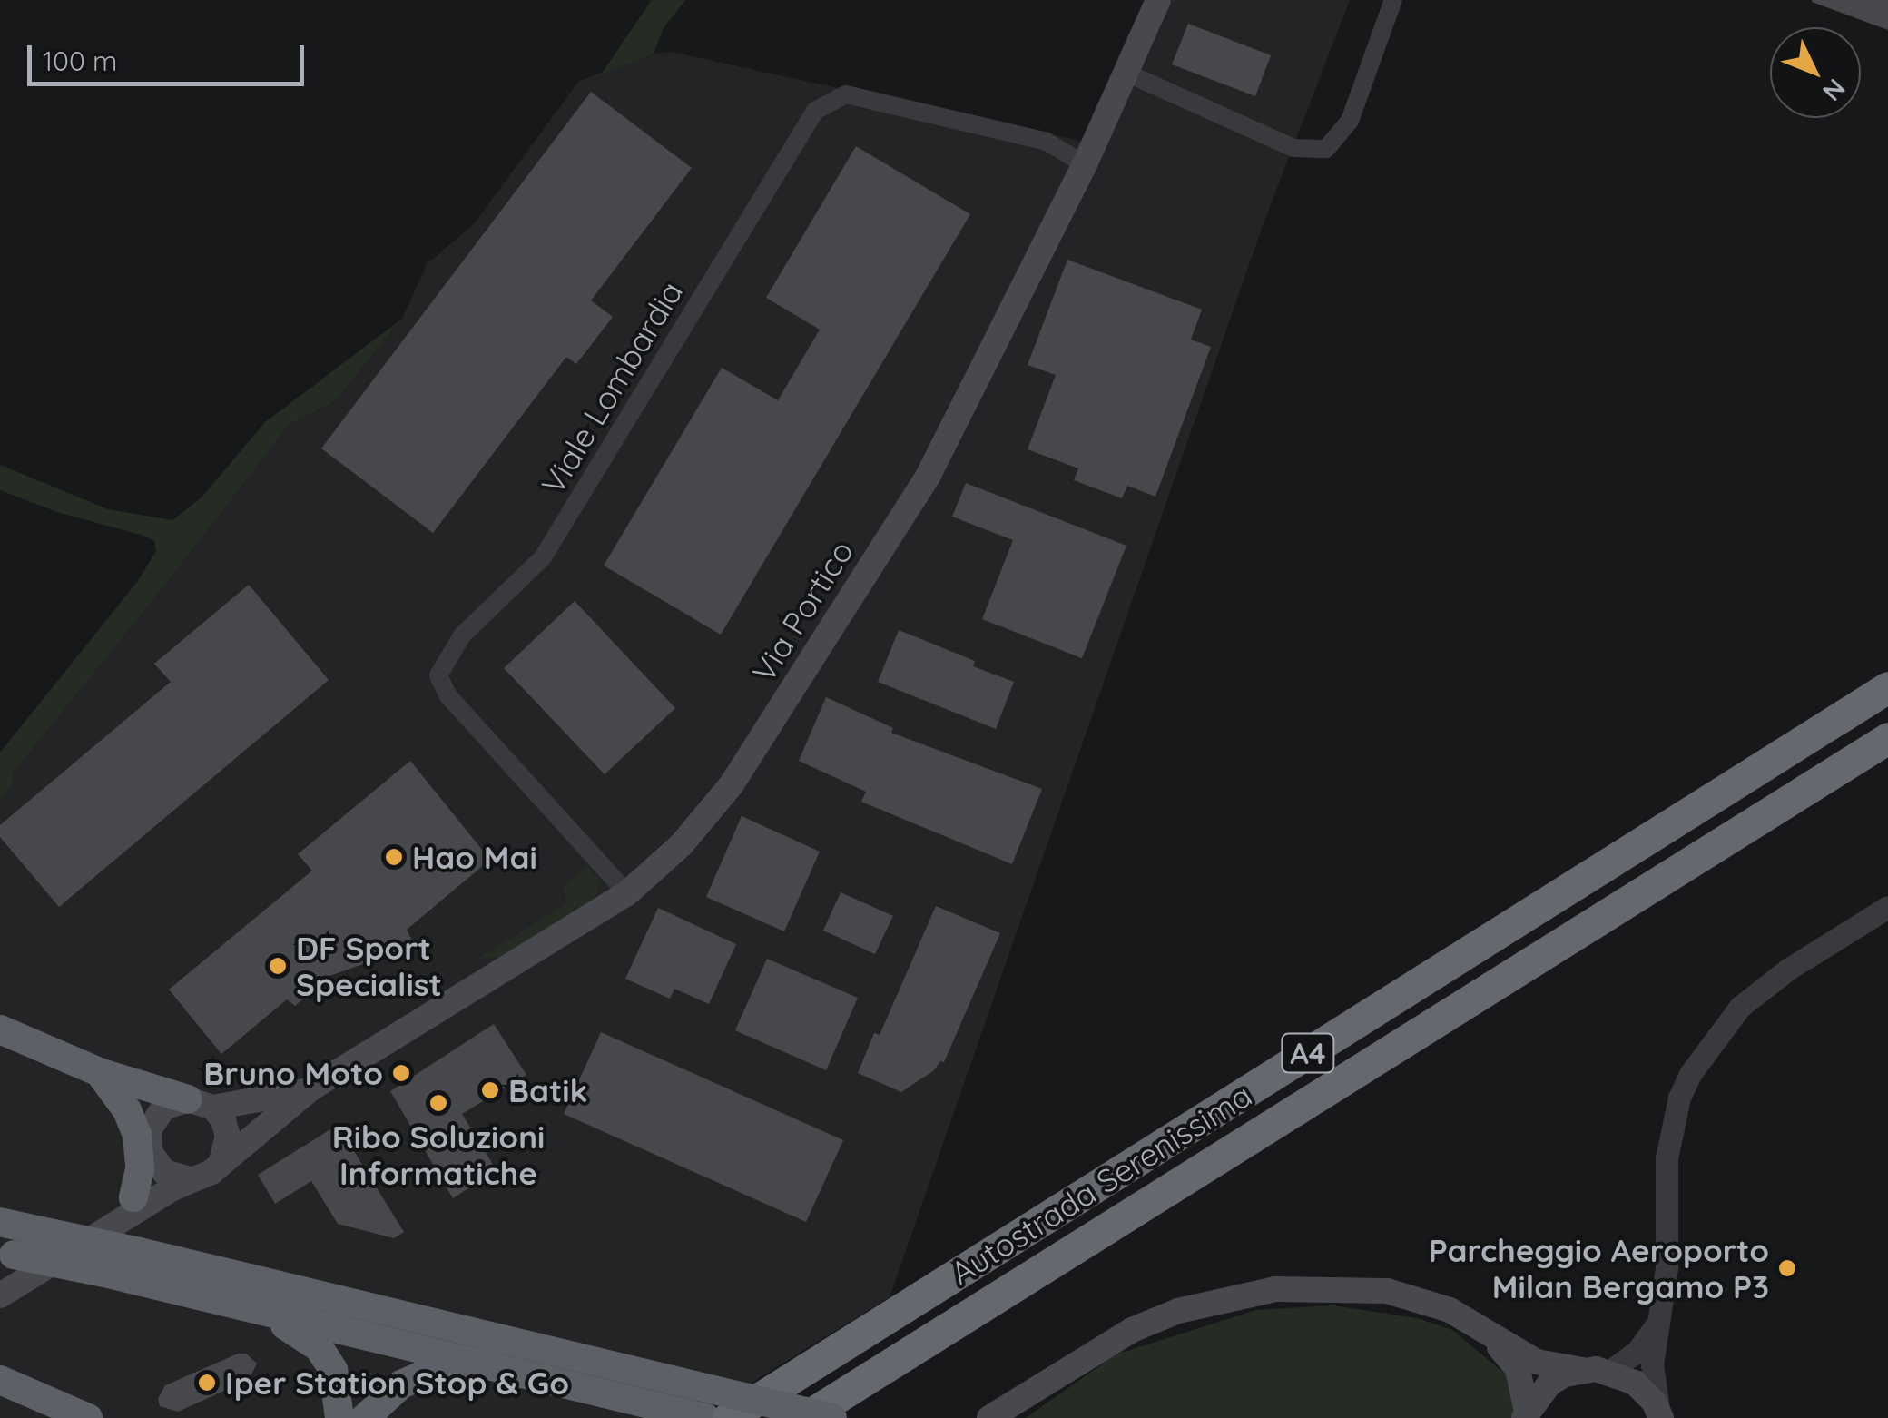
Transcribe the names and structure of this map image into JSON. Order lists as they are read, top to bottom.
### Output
{
  "streets": {
    "highway": ["A4", "Autostrada Serenissima"],
    "main road": ["Via Portico"],
    "street": ["Viale Lombardia"]
  },
  "crossings": [
    ["Viale Lombardia", "Via Portico"]
  ],
  "places": [
    "Hao Mai",
    "DF Sport Specialist",
    "Bruno Moto",
    "Batik",
    "Ribo Soluzioni Informatiche",
    "Parcheggio Aeroporto Milan Bergamo P3",
    "Iper Station Stop & Go"
  ],
  "scale_bar": "100 m",
  "north": "bottom right"
}
